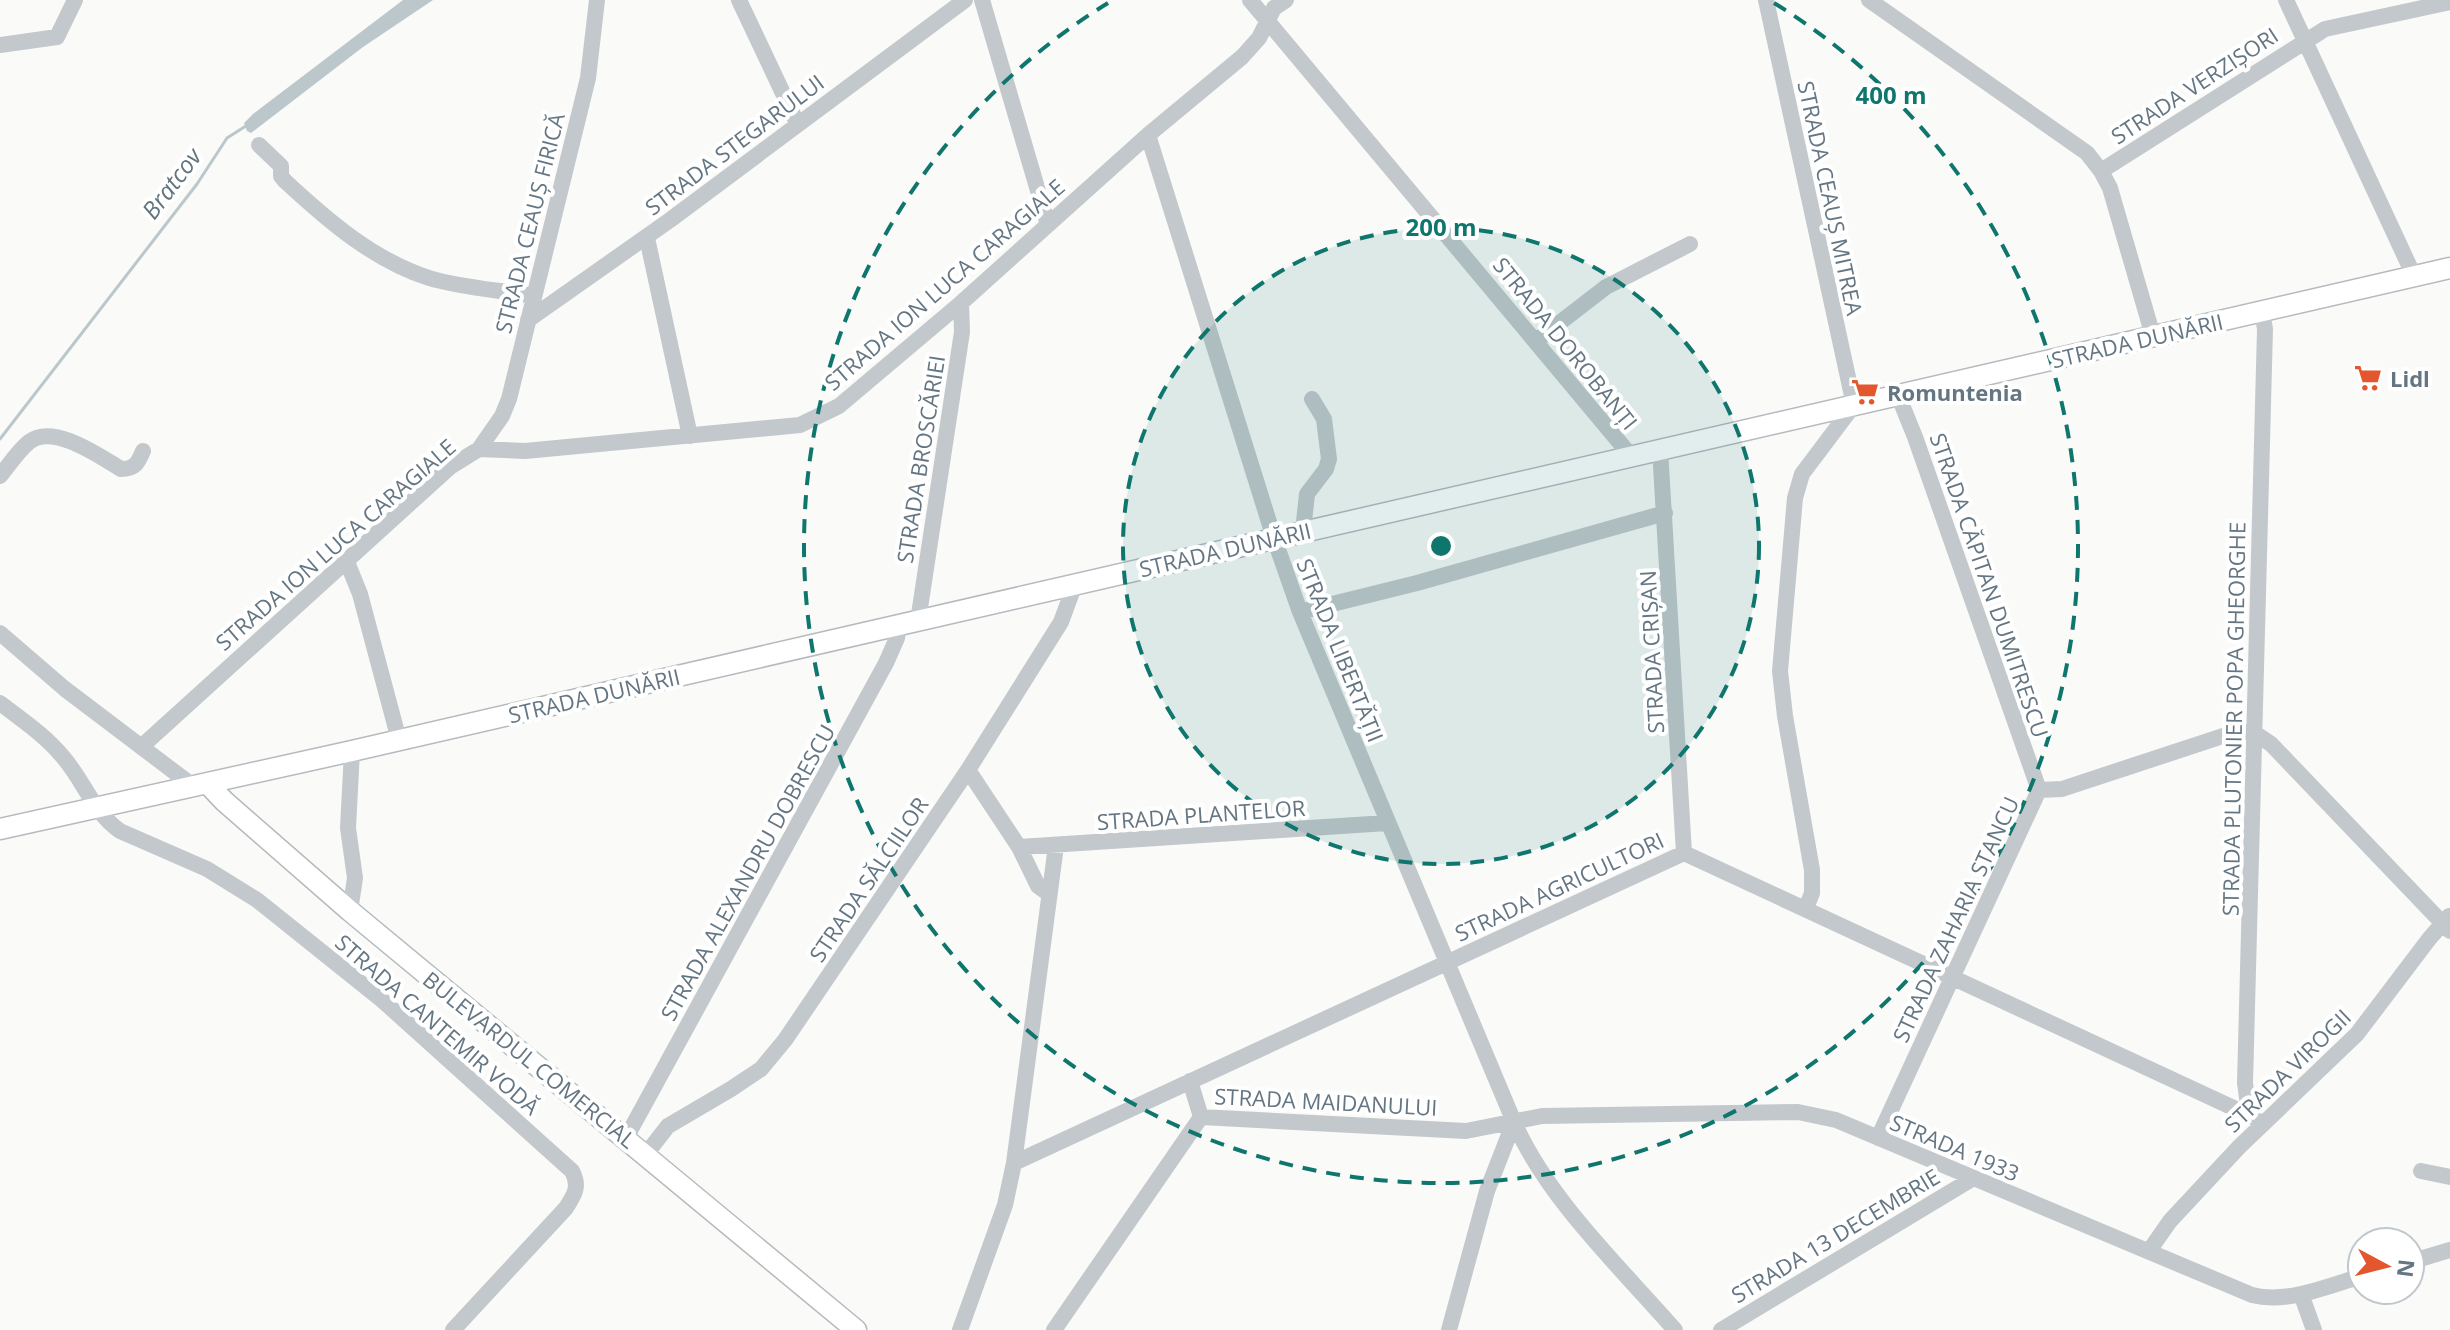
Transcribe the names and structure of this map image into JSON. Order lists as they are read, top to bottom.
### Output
{
  "streets": {
    "main road": ["STRADA DUNĂRII", "BULEVARDUL COMERCIAL"],
    "street": [
      "STRADA VERZIȘORI",
      "STRADA STEGARULUI",
      "STRADA CEAUȘ MITREA",
      "STRADA CEAUȘ FIRICĂ",
      "STRADA ION LUCA CARAGIALE",
      "STRADA DOROBANȚI",
      "STRADA BROSCĂRIEI",
      "STRADA CĂPITAN DUMITRESCU",
      "STRADA LIBERTĂȚII",
      "STRADA CRIȘAN",
      "STRADA PLUTONIER POPA GHEORGHE",
      "STRADA PLANTELOR",
      "STRADA ALEXANDRU DOBRESCU",
      "STRADA SĂLCIILOR",
      "STRADA AGRICULTORI",
      "STRADA ZAHARIA STANCU",
      "STRADA CANTEMIR VODĂ",
      "STRADA VIROGII",
      "STRADA MAIDANULUI",
      "STRADA 1933",
      "STRADA 13 DECEMBRIE"
    ]
  },
  "crossings": [
    ["STRADA STEGARULUI", "STRADA CEAUȘ FIRICĂ"],
    ["STRADA CEAUȘ MITREA", "STRADA DUNĂRII"],
    ["STRADA CEAUȘ FIRICĂ", "STRADA ION LUCA CARAGIALE"],
    ["STRADA ION LUCA CARAGIALE", "STRADA DOROBANȚI"],
    ["STRADA ION LUCA CARAGIALE", "STRADA BROSCĂRIEI"],
    ["STRADA ION LUCA CARAGIALE", "STRADA LIBERTĂȚII"],
    ["STRADA DUNĂRII", "STRADA DOROBANȚI"],
    ["STRADA DUNĂRII", "STRADA BROSCĂRIEI"],
    ["STRADA DUNĂRII", "STRADA CĂPITAN DUMITRESCU"],
    ["STRADA DUNĂRII", "STRADA LIBERTĂȚII"],
    ["STRADA DUNĂRII", "STRADA CRIȘAN"],
    ["STRADA DUNĂRII", "STRADA PLUTONIER POPA GHEORGHE"],
    ["STRADA DUNĂRII", "STRADA ALEXANDRU DOBRESCU"],
    ["STRADA DUNĂRII", "STRADA SĂLCIILOR"],
    ["STRADA DUNĂRII", "STRADA CANTEMIR VODĂ"],
    ["STRADA DUNĂRII", "BULEVARDUL COMERCIAL"],
    ["STRADA BROSCĂRIEI", "STRADA ALEXANDRU DOBRESCU"],
    ["STRADA CĂPITAN DUMITRESCU", "STRADA ZAHARIA STANCU"],
    ["STRADA LIBERTĂȚII", "STRADA PLANTELOR"],
    ["STRADA LIBERTĂȚII", "STRADA AGRICULTORI"],
    ["STRADA LIBERTĂȚII", "STRADA MAIDANULUI"],
    ["STRADA LIBERTĂȚII", "STRADA 1933"],
    ["STRADA CRIȘAN", "STRADA AGRICULTORI"],
    ["STRADA PLUTONIER POPA GHEORGHE", "STRADA AGRICULTORI"],
    ["STRADA PLUTONIER POPA GHEORGHE", "STRADA ZAHARIA STANCU"],
    ["STRADA PLUTONIER POPA GHEORGHE", "STRADA VIROGII"],
    ["STRADA ALEXANDRU DOBRESCU", "BULEVARDUL COMERCIAL"],
    ["STRADA SĂLCIILOR", "BULEVARDUL COMERCIAL"],
    ["STRADA AGRICULTORI", "STRADA ZAHARIA STANCU"],
    ["STRADA AGRICULTORI", "STRADA VIROGII"],
    ["STRADA ZAHARIA STANCU", "STRADA 1933"],
    ["STRADA VIROGII", "STRADA 1933"],
    ["STRADA MAIDANULUI", "STRADA 1933"],
    ["STRADA 1933", "STRADA 13 DECEMBRIE"]
  ],
  "water": ["Bratcov"],
  "places": {
    "supermarket": ["Lidl", "Romuntenia"]
  },
  "north": "right",
  "rings": ["400 m", "200 m"]
}
